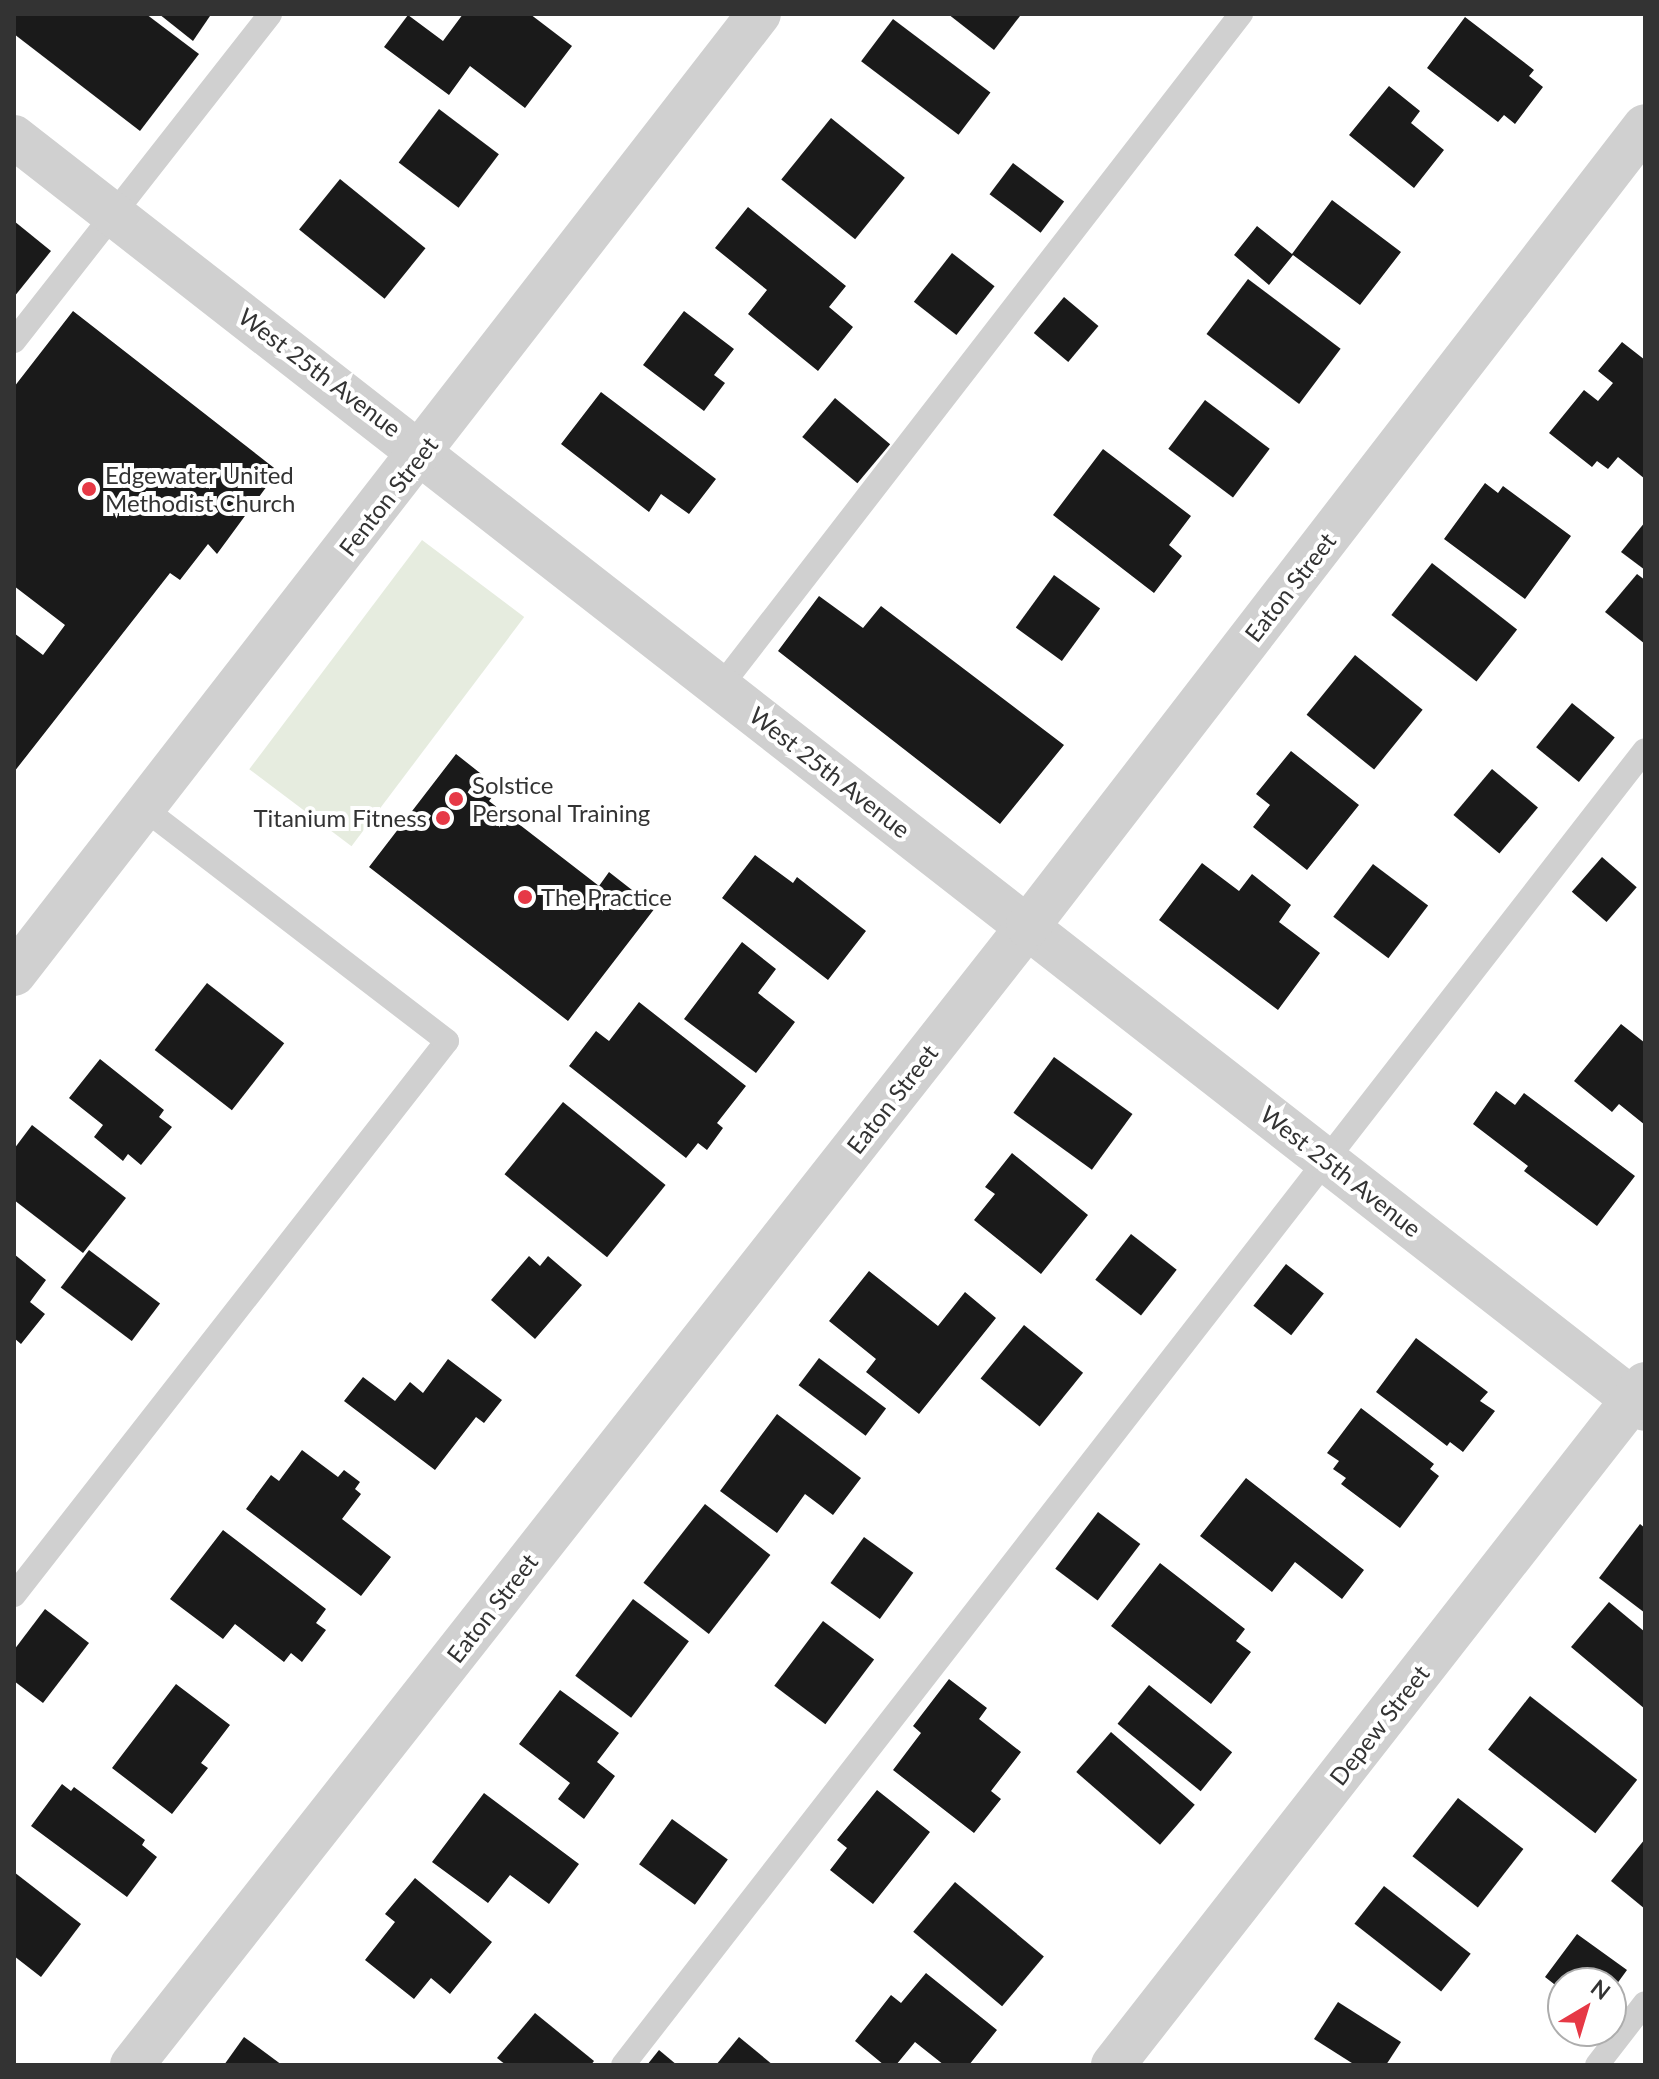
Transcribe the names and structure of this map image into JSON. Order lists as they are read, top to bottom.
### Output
{
  "streets": {
    "street": [
      "West 25th Avenue",
      "Fenton Street",
      "Eaton Street",
      "Depew Street"
    ]
  },
  "crossings": [
    ["West 25th Avenue", "Fenton Street"],
    ["West 25th Avenue", "Eaton Street"],
    ["West 25th Avenue", "Depew Street"]
  ],
  "places": [
    "Edgewater United Methodist Church",
    "Solstice Personal Training",
    "Titanium Fitness",
    "The Practice"
  ],
  "north": "top right"
}
